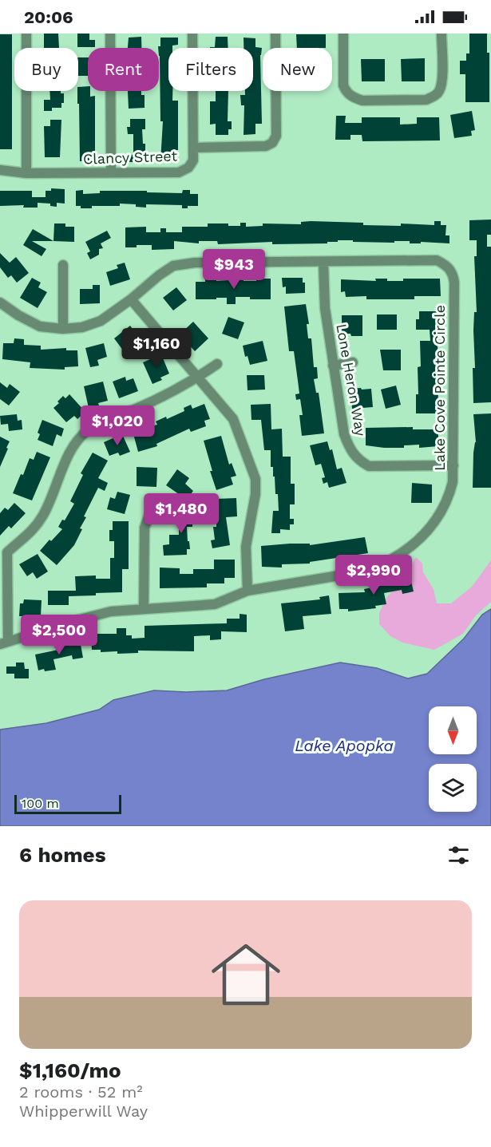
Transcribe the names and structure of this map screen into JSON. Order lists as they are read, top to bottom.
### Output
{
  "streets": {
    "street": ["Clancy Street", "Lone Heron Way", "Lake Cove Pointe Circle"]
  },
  "crossings": [
    ["Lone Heron Way", "Lake Cove Pointe Circle"]
  ],
  "water": ["Lake Apopka"],
  "scale_bar": "100 m",
  "north": "bottom",
  "page": {
    "status": "20:06",
    "chip": [
      "Buy",
      "Rent",
      "Filters",
      "New"
    ],
    "price": [
      "$943",
      "$1,160",
      "$1,020",
      "$1,480",
      "$2,990",
      "$2,500"
    ],
    "scale": "100 m",
    "heading": "6 homes",
    "list": [
      {
        "name": "$1,160/mo",
        "note": "2 rooms · 52 m² · Whipperwill Way"
      }
    ]
  }
}
